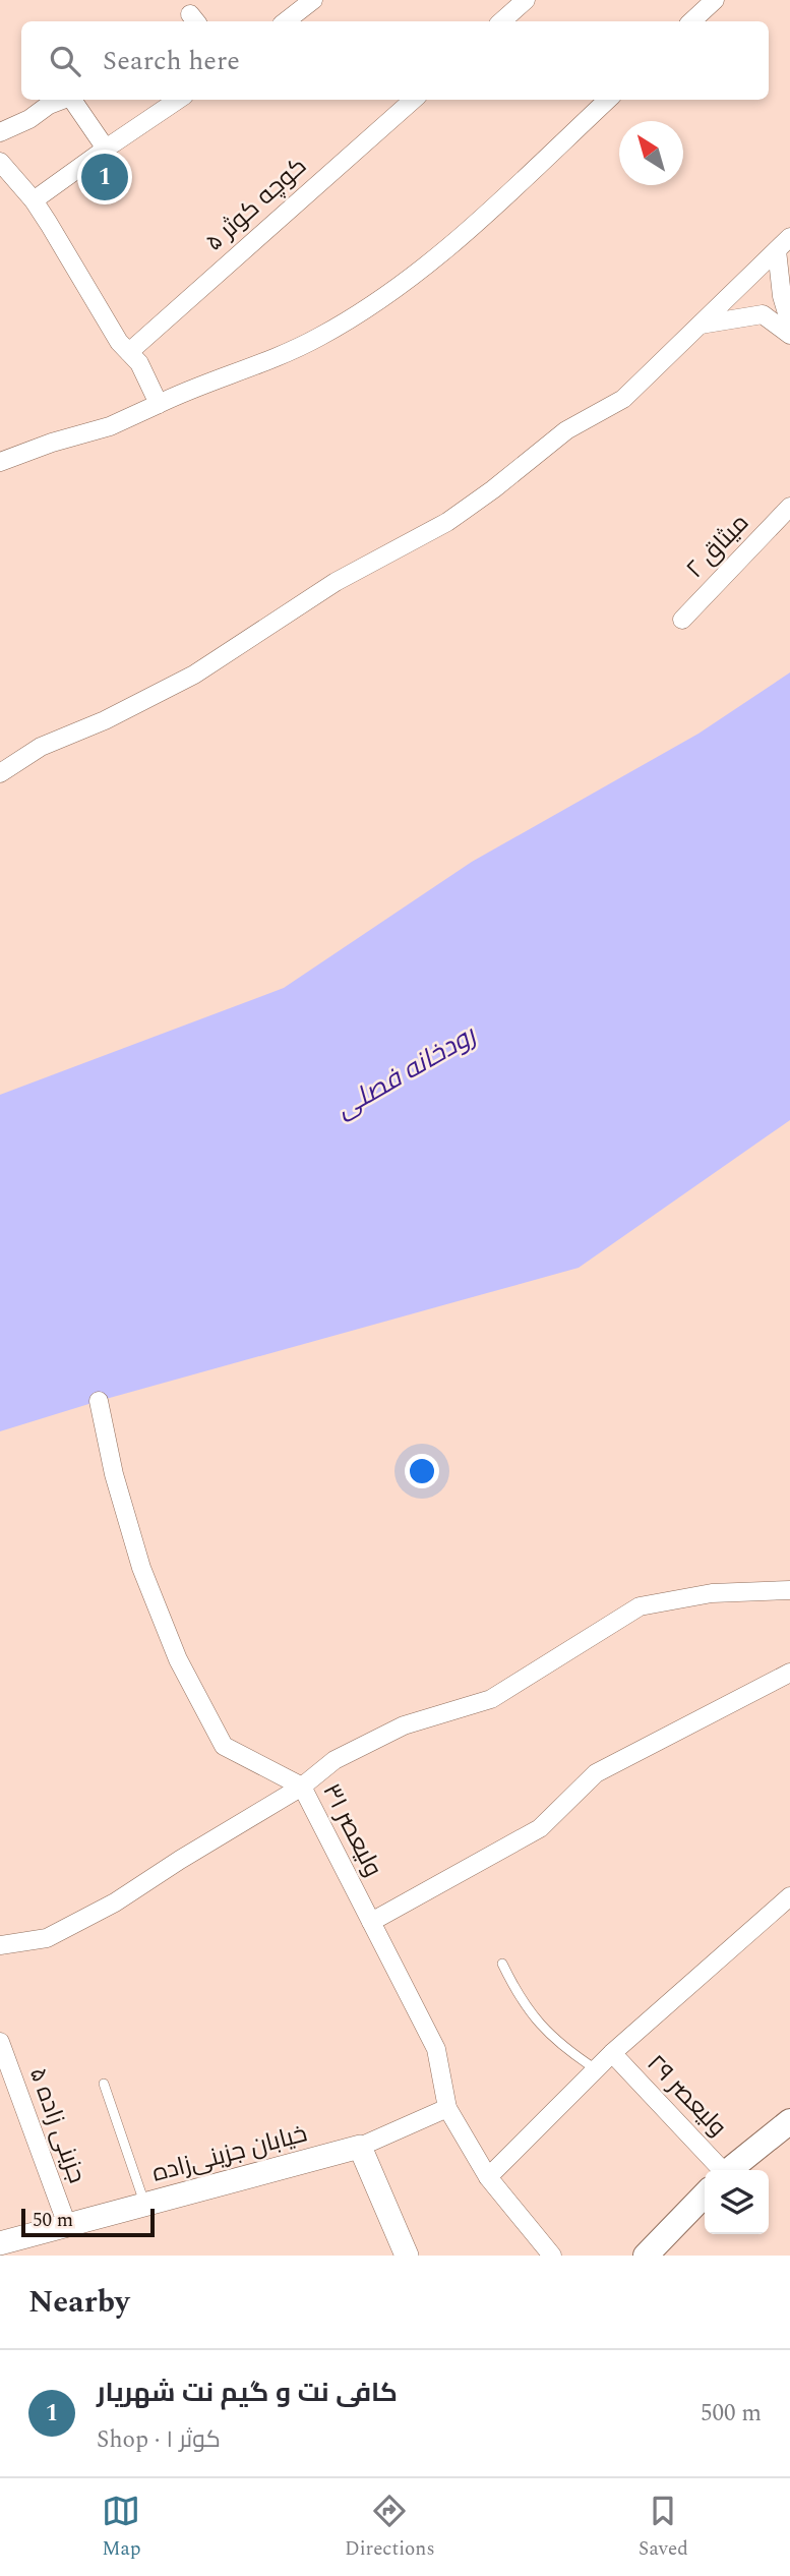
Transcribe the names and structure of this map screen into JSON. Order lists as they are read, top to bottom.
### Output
{
  "streets": {
    "street": [
      "کوچه کوثر ۵",
      "میثاق ۲",
      "ولیعصر ۳۱",
      "ولیعصر ۲۹",
      "جزینی زاده ۵",
      "خیابان جزینی‌زاده"
    ]
  },
  "crossings": [
    ["جزینی زاده ۵", "خیابان جزینی‌زاده"]
  ],
  "water": ["رودخانه فصلی"],
  "scale_bar": "50 m",
  "north": "top left",
  "page": {
    "search": "Search here",
    "pins": "1",
    "scale": "50 m",
    "heading": "Nearby",
    "list": [
      {
        "mark": "1",
        "name": "کافی نت و گیم نت شهریار",
        "note": "Shop · کوثر ۱",
        "value": "500 m"
      }
    ],
    "nav": ["Map", "Directions", "Saved"]
  }
}
